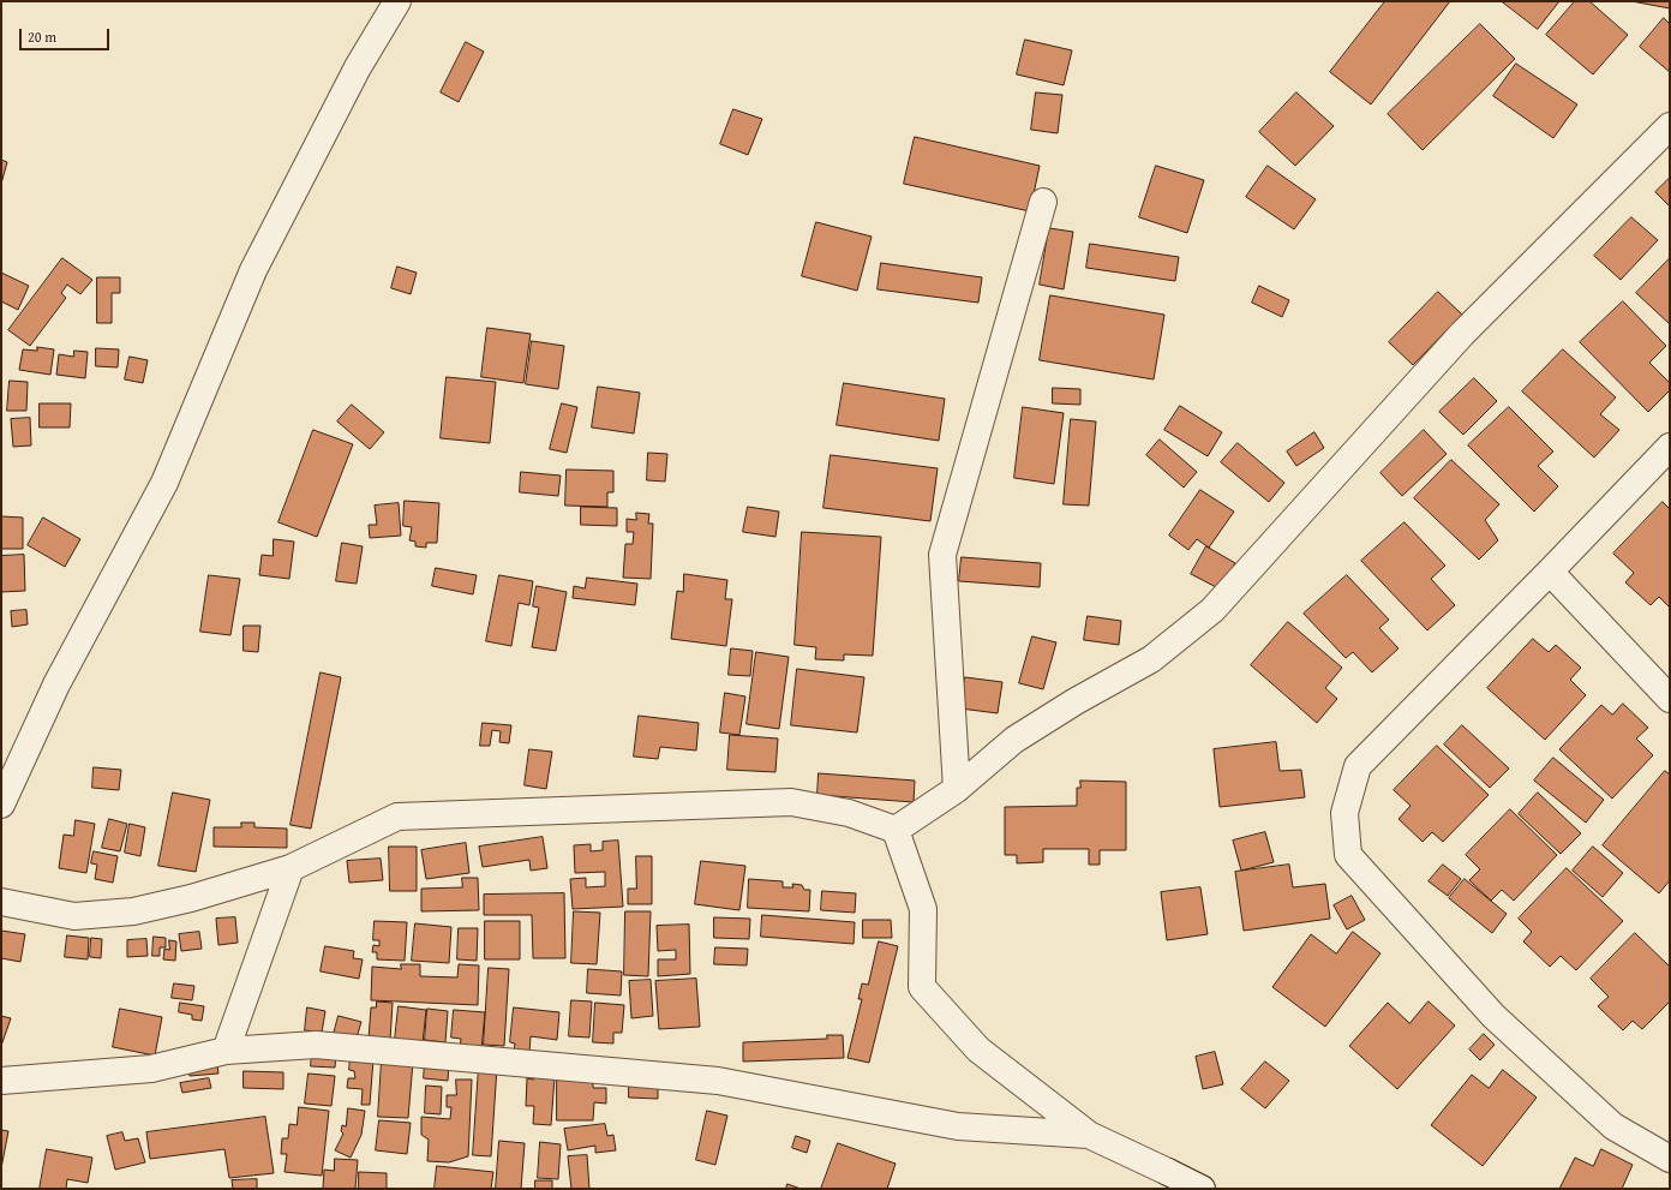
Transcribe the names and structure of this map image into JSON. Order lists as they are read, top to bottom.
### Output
{
  "scale_bar": "20 m"
}
